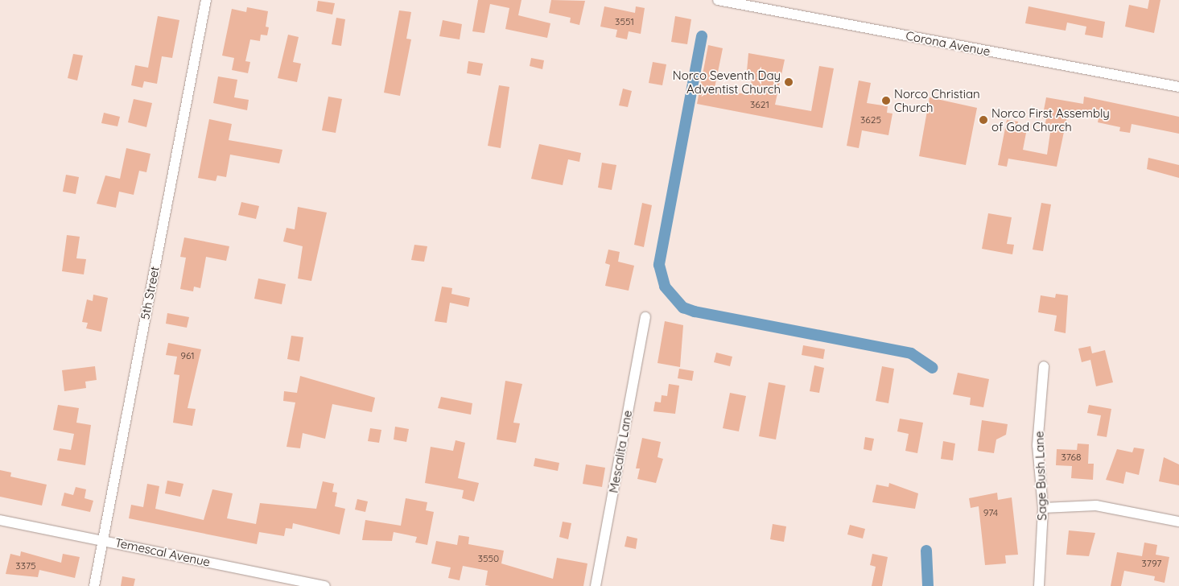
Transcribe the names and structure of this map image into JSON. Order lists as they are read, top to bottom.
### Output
{
  "streets": {
    "street": [
      "Corona Avenue",
      "5th Street",
      "Mescalita Lane",
      "Sage Bush Lane",
      "Temescal Avenue"
    ]
  },
  "crossings": [
    ["5th Street", "Temescal Avenue"]
  ],
  "places": ["Norco Seventh Day Adventist Church", "Norco Christian Church", "Norco First Assembly of God Church"],
  "house_numbers": [
    "3551",
    "3621",
    "3625",
    "961",
    "3768",
    "974",
    "3550",
    "3797",
    "3375"
  ]
}
